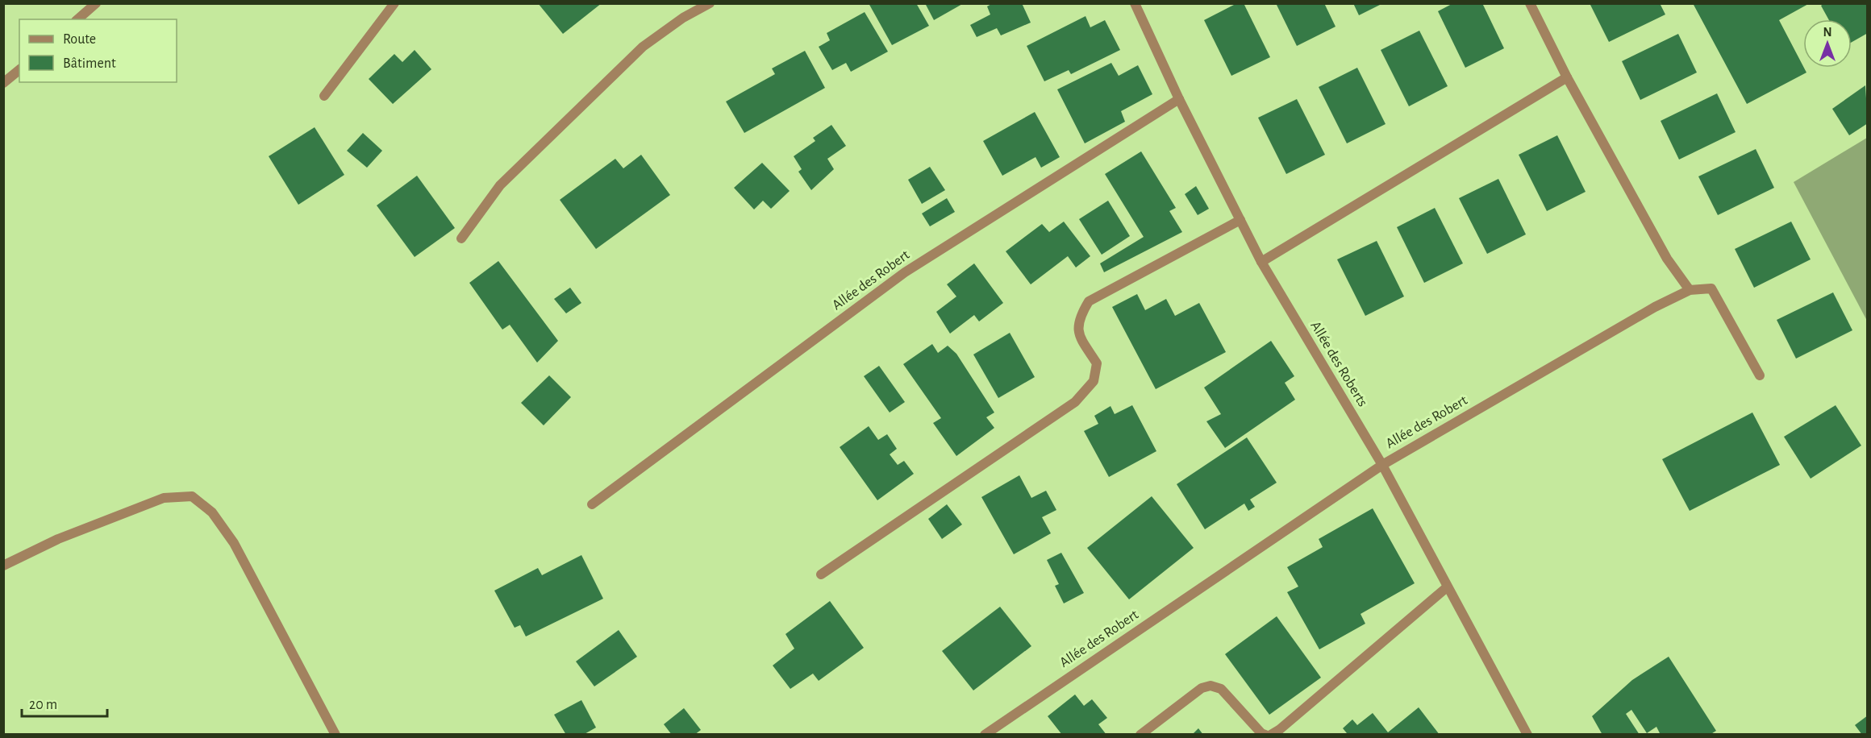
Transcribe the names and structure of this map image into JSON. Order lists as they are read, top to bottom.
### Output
{
  "streets": {
    "street": ["Allée des Robert", "Allée des Roberts"]
  },
  "crossings": [
    ["Allée des Robert", "Allée des Roberts"]
  ],
  "legend": ["Route", "Bâtiment"],
  "scale_bar": "20 m",
  "north": "top"
}
